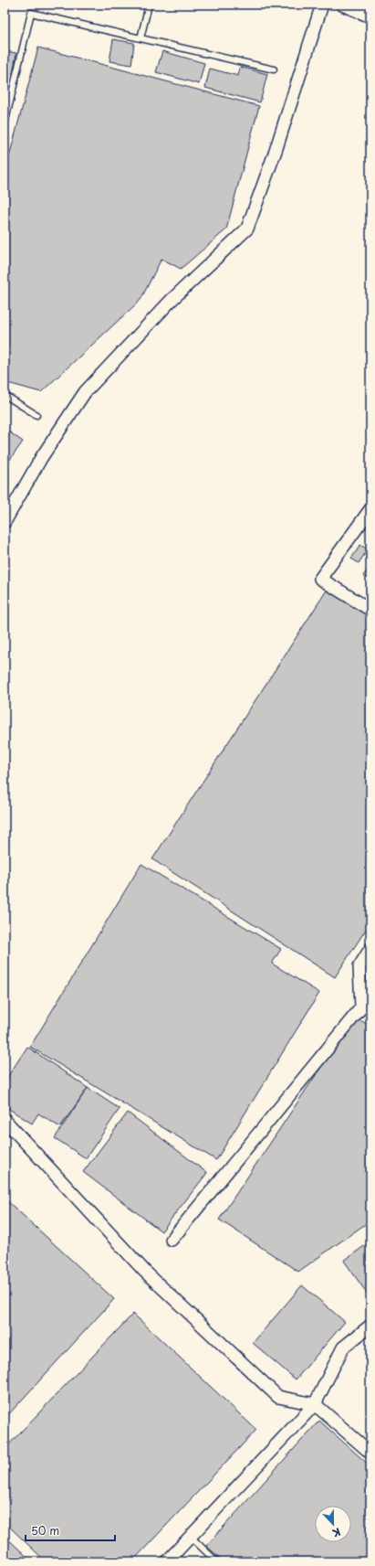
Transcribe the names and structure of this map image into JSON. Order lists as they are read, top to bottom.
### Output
{
  "scale_bar": "50 m",
  "north": "bottom"
}
